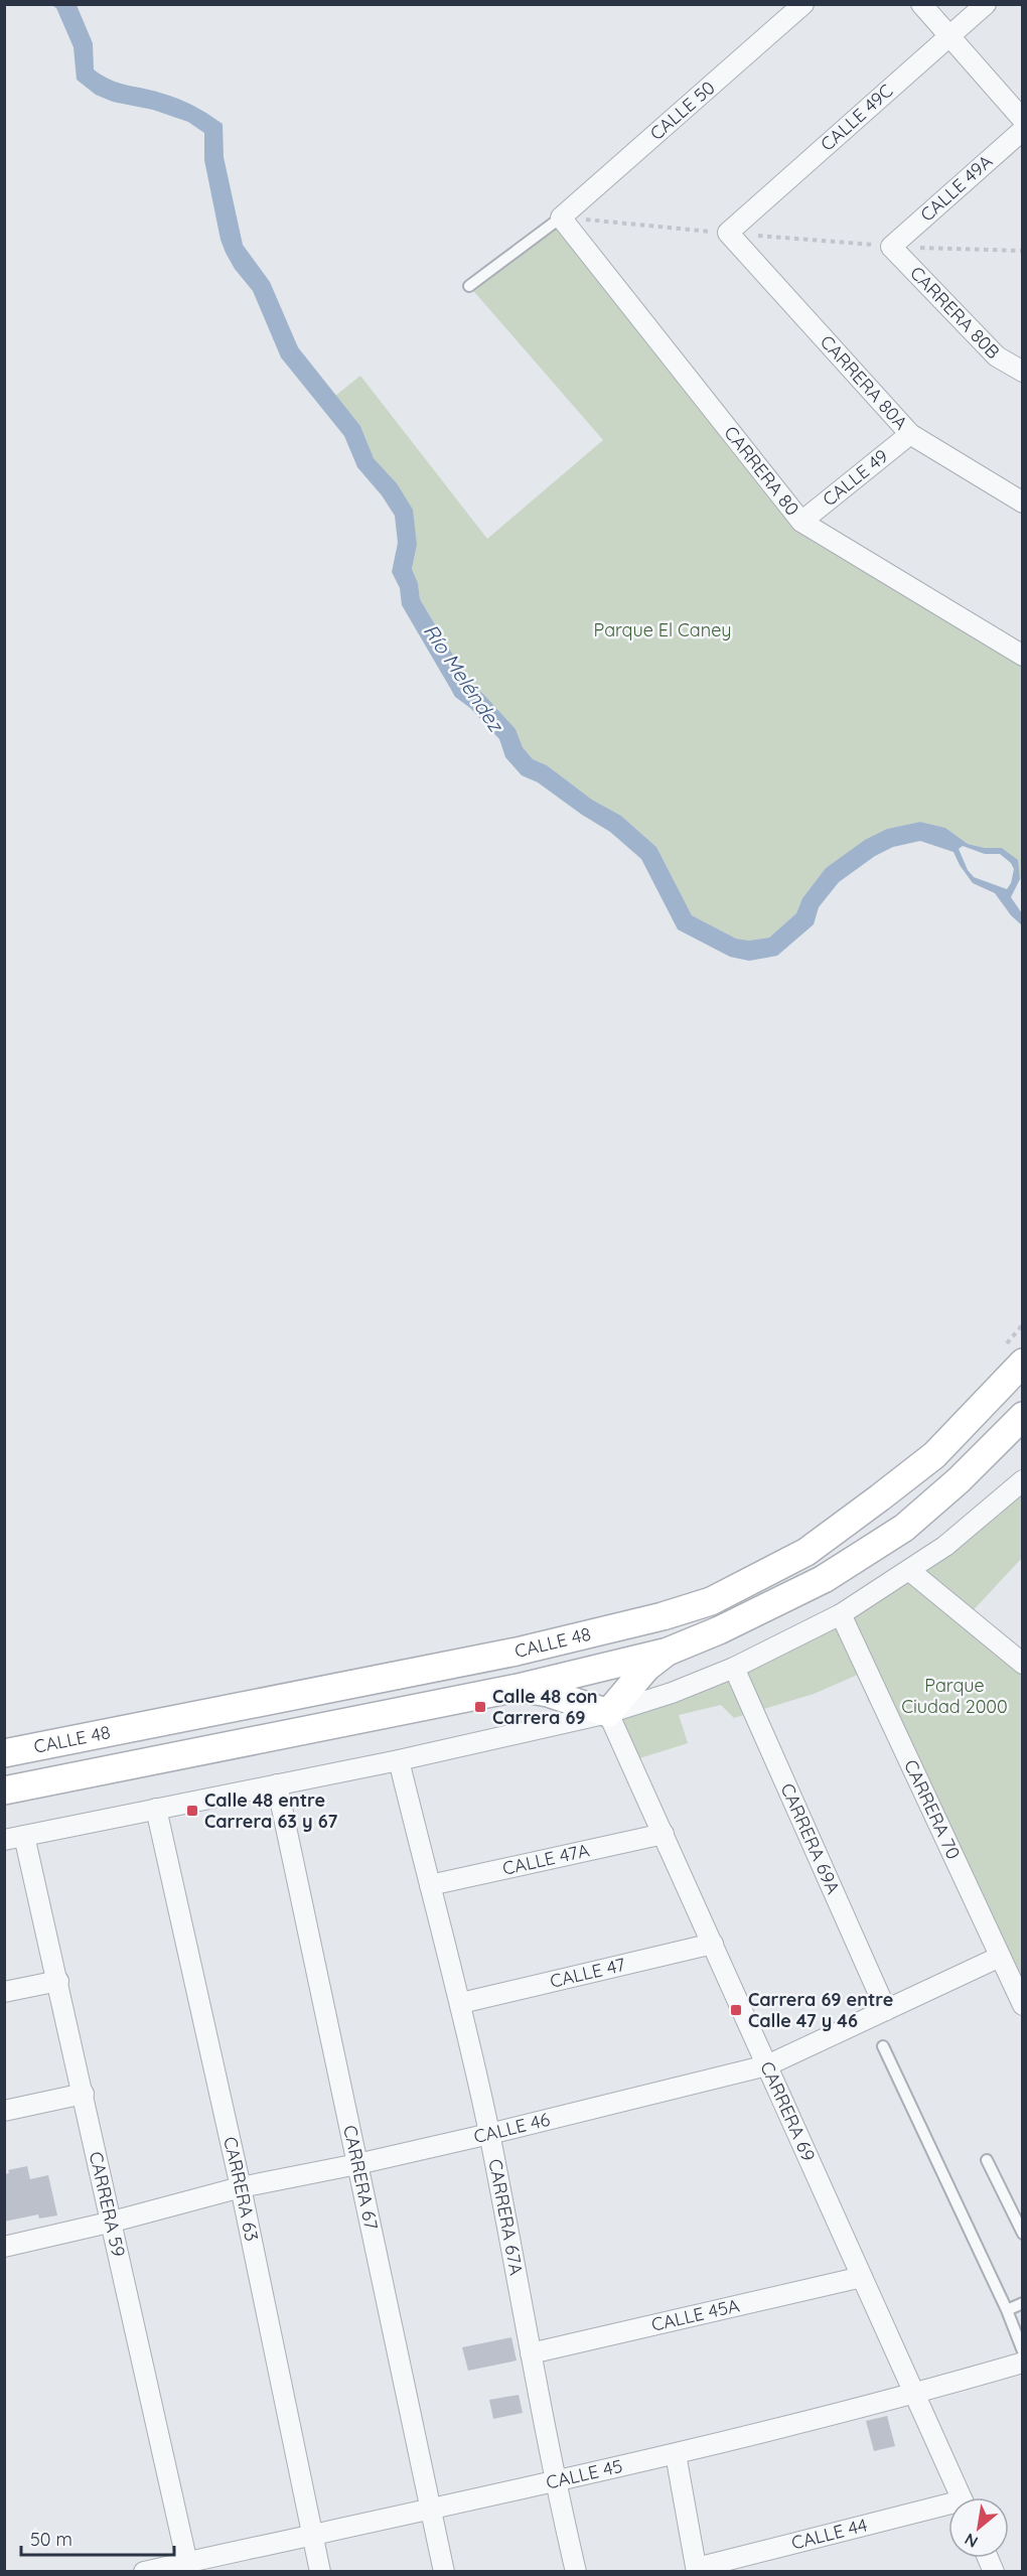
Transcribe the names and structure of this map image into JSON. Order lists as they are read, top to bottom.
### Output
{
  "streets": {
    "main road": ["CALLE 48"],
    "street": [
      "CALLE 50",
      "CALLE 49C",
      "CALLE 49A",
      "CARRERA 80B",
      "CARRERA 80A",
      "CARRERA 80",
      "CALLE 49",
      "CARRERA 70",
      "CARRERA 69A",
      "CALLE 47A",
      "CALLE 47",
      "CARRERA 69",
      "CALLE 46",
      "CARRERA 67",
      "CARRERA 63",
      "CARRERA 59",
      "CARRERA 67A",
      "CALLE 45A",
      "CALLE 45",
      "CALLE 44"
    ]
  },
  "crossings": [
    ["CALLE 50", "CARRERA 80"],
    ["CALLE 49C", "CARRERA 80A"],
    ["CALLE 49A", "CARRERA 80B"],
    ["CARRERA 80A", "CALLE 49"],
    ["CARRERA 80", "CALLE 49"],
    ["CARRERA 70", "CALLE 46"],
    ["CARRERA 69A", "CALLE 46"],
    ["CALLE 47A", "CARRERA 69"],
    ["CALLE 47A", "CARRERA 67A"],
    ["CALLE 47", "CARRERA 69"],
    ["CALLE 47", "CARRERA 67A"],
    ["CARRERA 69", "CALLE 46"],
    ["CARRERA 69", "CALLE 45A"],
    ["CARRERA 69", "CALLE 45"],
    ["CALLE 46", "CARRERA 67"],
    ["CALLE 46", "CARRERA 63"],
    ["CALLE 46", "CARRERA 59"],
    ["CALLE 46", "CARRERA 67A"],
    ["CARRERA 67", "CALLE 45"],
    ["CARRERA 63", "CALLE 45"],
    ["CARRERA 59", "CALLE 45"],
    ["CARRERA 67A", "CALLE 45A"],
    ["CARRERA 67A", "CALLE 45"]
  ],
  "water": ["Río Meléndez"],
  "parks": ["Parque El Caney", "Parque Ciudad 2000"],
  "places": {
    "transit": ["Calle 48 con Carrera 69", "Calle 48 entre Carrera 63 y 67", "Carrera 69 entre Calle 47 y 46"]
  },
  "scale_bar": "50 m",
  "north": "bottom left"
}
